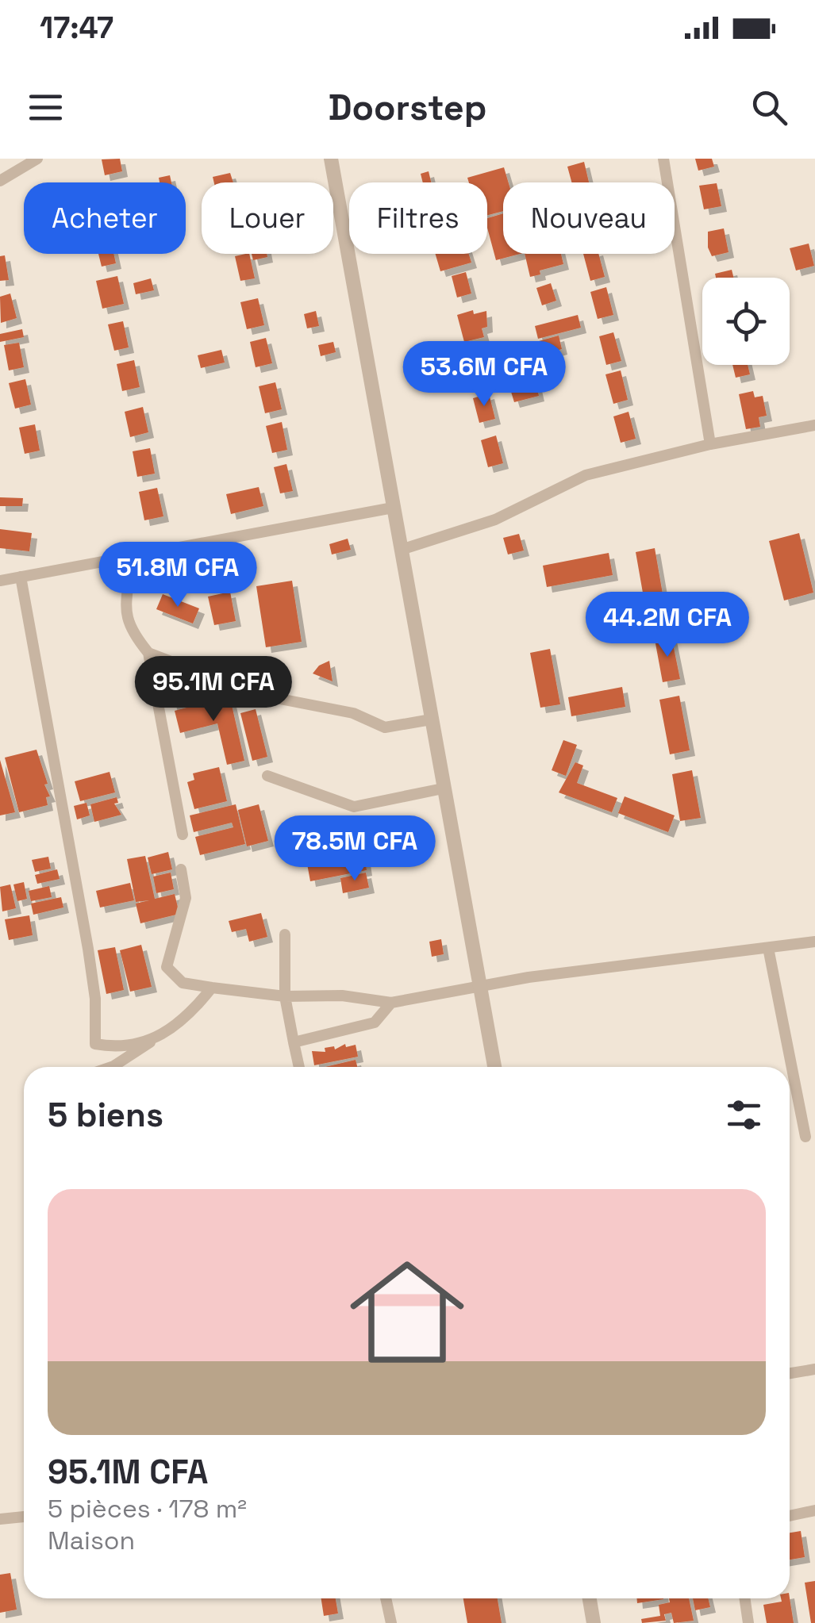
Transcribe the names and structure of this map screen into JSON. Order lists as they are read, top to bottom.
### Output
{
  "page": {
    "status": "17:47",
    "header": "Doorstep",
    "chip": [
      "Acheter",
      "Louer",
      "Filtres",
      "Nouveau"
    ],
    "price": [
      "53.6M CFA",
      "51.8M CFA",
      "44.2M CFA",
      "95.1M CFA",
      "78.5M CFA"
    ],
    "heading": "5 biens",
    "list": [
      {
        "name": "95.1M CFA",
        "note": "5 pièces · 178 m² · Maison"
      }
    ]
  }
}
